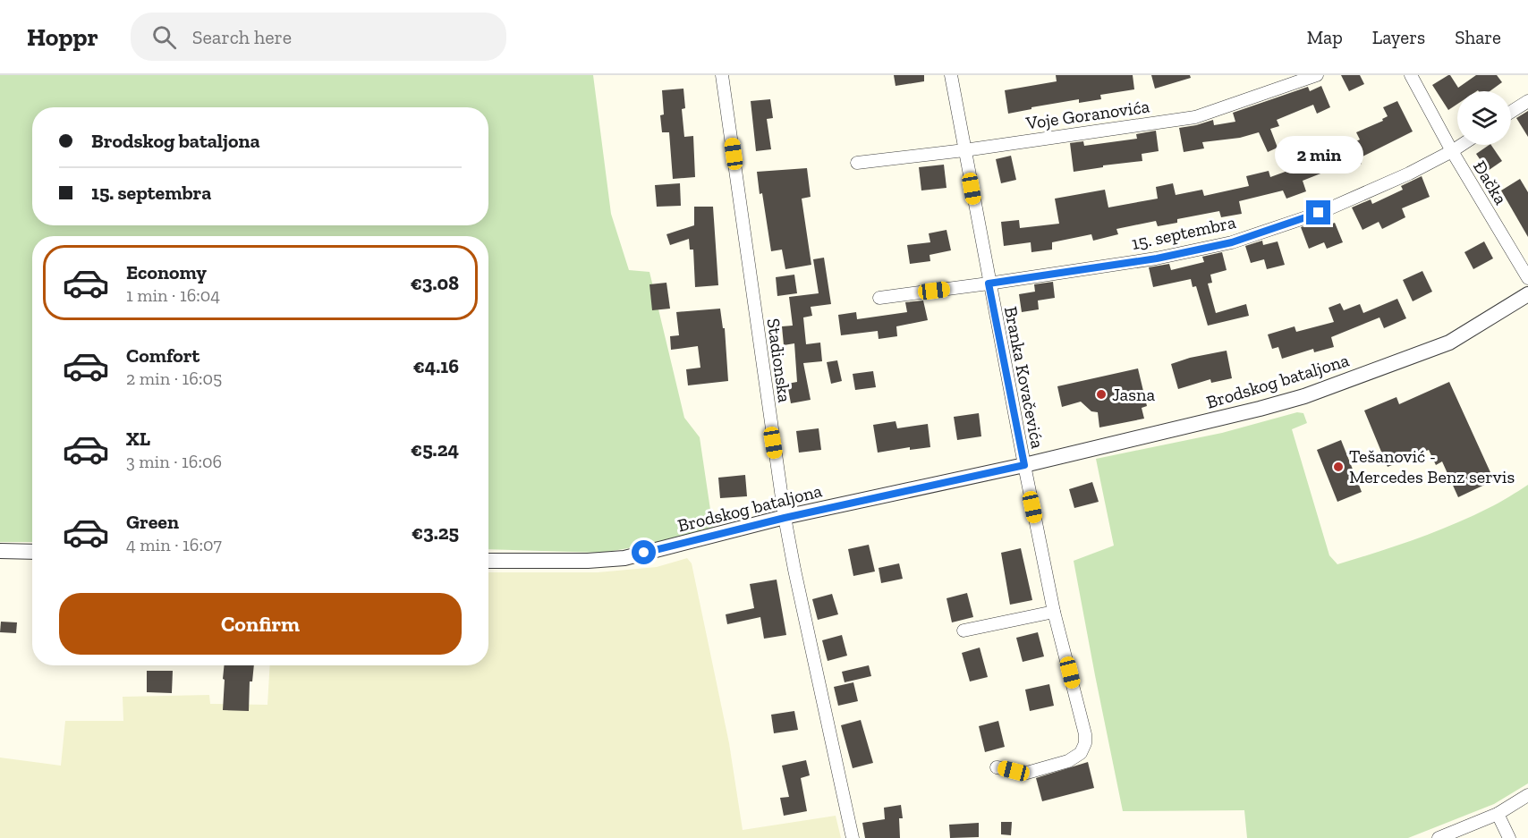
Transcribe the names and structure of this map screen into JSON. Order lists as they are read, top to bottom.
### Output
{
  "streets": {
    "street": [
      "Voje Goranovića",
      "Đačka",
      "15. septembra",
      "Stadionska",
      "Branka Kovačevića",
      "Brodskog bataljona"
    ]
  },
  "crossings": [
    ["Voje Goranovića", "Branka Kovačevića"],
    ["Đačka", "15. septembra"],
    ["15. septembra", "Branka Kovačevića"],
    ["Stadionska", "Brodskog bataljona"],
    ["Branka Kovačevića", "Brodskog bataljona"]
  ],
  "places": ["Jasna", "Tešanović - Mercedes Benz servis"],
  "page": {
    "header": "Hoppr",
    "search": "Search here",
    "nav": ["Map", "Layers", "Share"],
    "banner": ["Brodskog bataljona", "15. septembra"],
    "bubble": "2 min",
    "list": [
      {
        "name": "Economy",
        "note": "1 min · 16:04",
        "value": "€3.08"
      },
      {
        "name": "Comfort",
        "note": "2 min · 16:05",
        "value": "€4.16"
      },
      {
        "name": "XL",
        "note": "3 min · 16:06",
        "value": "€5.24"
      },
      {
        "name": "Green",
        "note": "4 min · 16:07",
        "value": "€3.25"
      }
    ],
    "buttons": "Confirm"
  }
}
